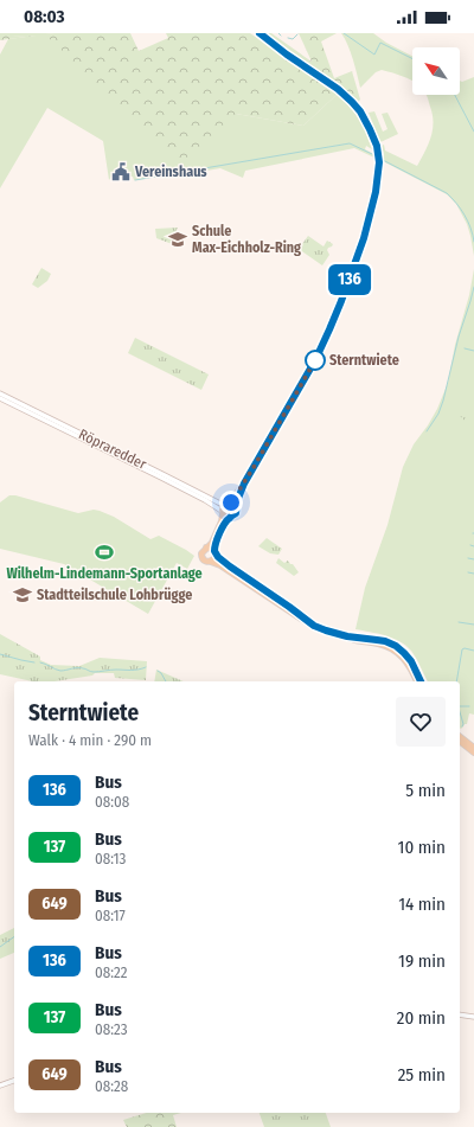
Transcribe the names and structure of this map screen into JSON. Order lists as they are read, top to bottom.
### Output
{
  "streets": {
    "street": ["Röpraredder"]
  },
  "places": {
    "public building": ["Vereinshaus"],
    "school or university": ["Schule Max-Eichholz-Ring", "Stadtteilschule Lohbrügge"],
    "other": ["Sterntwiete"],
    "sports": ["Wilhelm-Lindemann-Sportanlage"]
  },
  "lines": ["bus line 136"],
  "north": "top left",
  "page": {
    "status": "08:03",
    "on_map": "136",
    "heading": ["Sterntwiete", "Walk · 4 min · 290 m"],
    "list": [
      {
        "mark": "136",
        "name": "Bus",
        "note": "08:08",
        "value": "5 min"
      },
      {
        "mark": "137",
        "name": "Bus",
        "note": "08:13",
        "value": "10 min"
      },
      {
        "mark": "649",
        "name": "Bus",
        "note": "08:17",
        "value": "14 min"
      },
      {
        "mark": "136",
        "name": "Bus",
        "note": "08:22",
        "value": "19 min"
      },
      {
        "mark": "137",
        "name": "Bus",
        "note": "08:23",
        "value": "20 min"
      },
      {
        "mark": "649",
        "name": "Bus",
        "note": "08:28",
        "value": "25 min"
      }
    ]
  }
}
